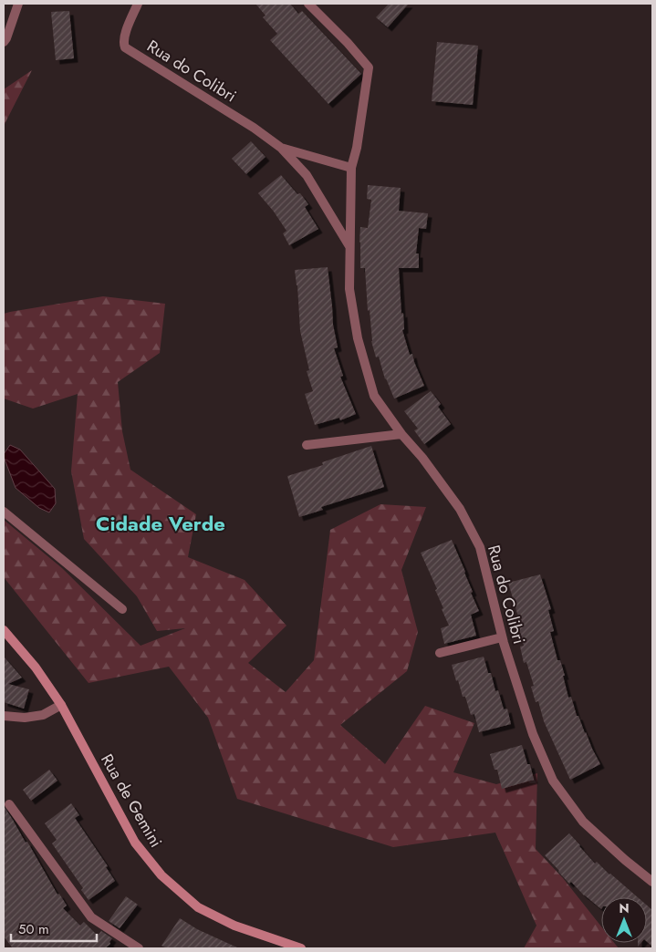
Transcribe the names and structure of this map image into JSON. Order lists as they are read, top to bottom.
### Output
{
  "streets": {
    "street": ["Rua do Colibri", "Rua de Gemini"]
  },
  "districts": ["Cidade Verde"],
  "scale_bar": "50 m",
  "north": "top"
}
